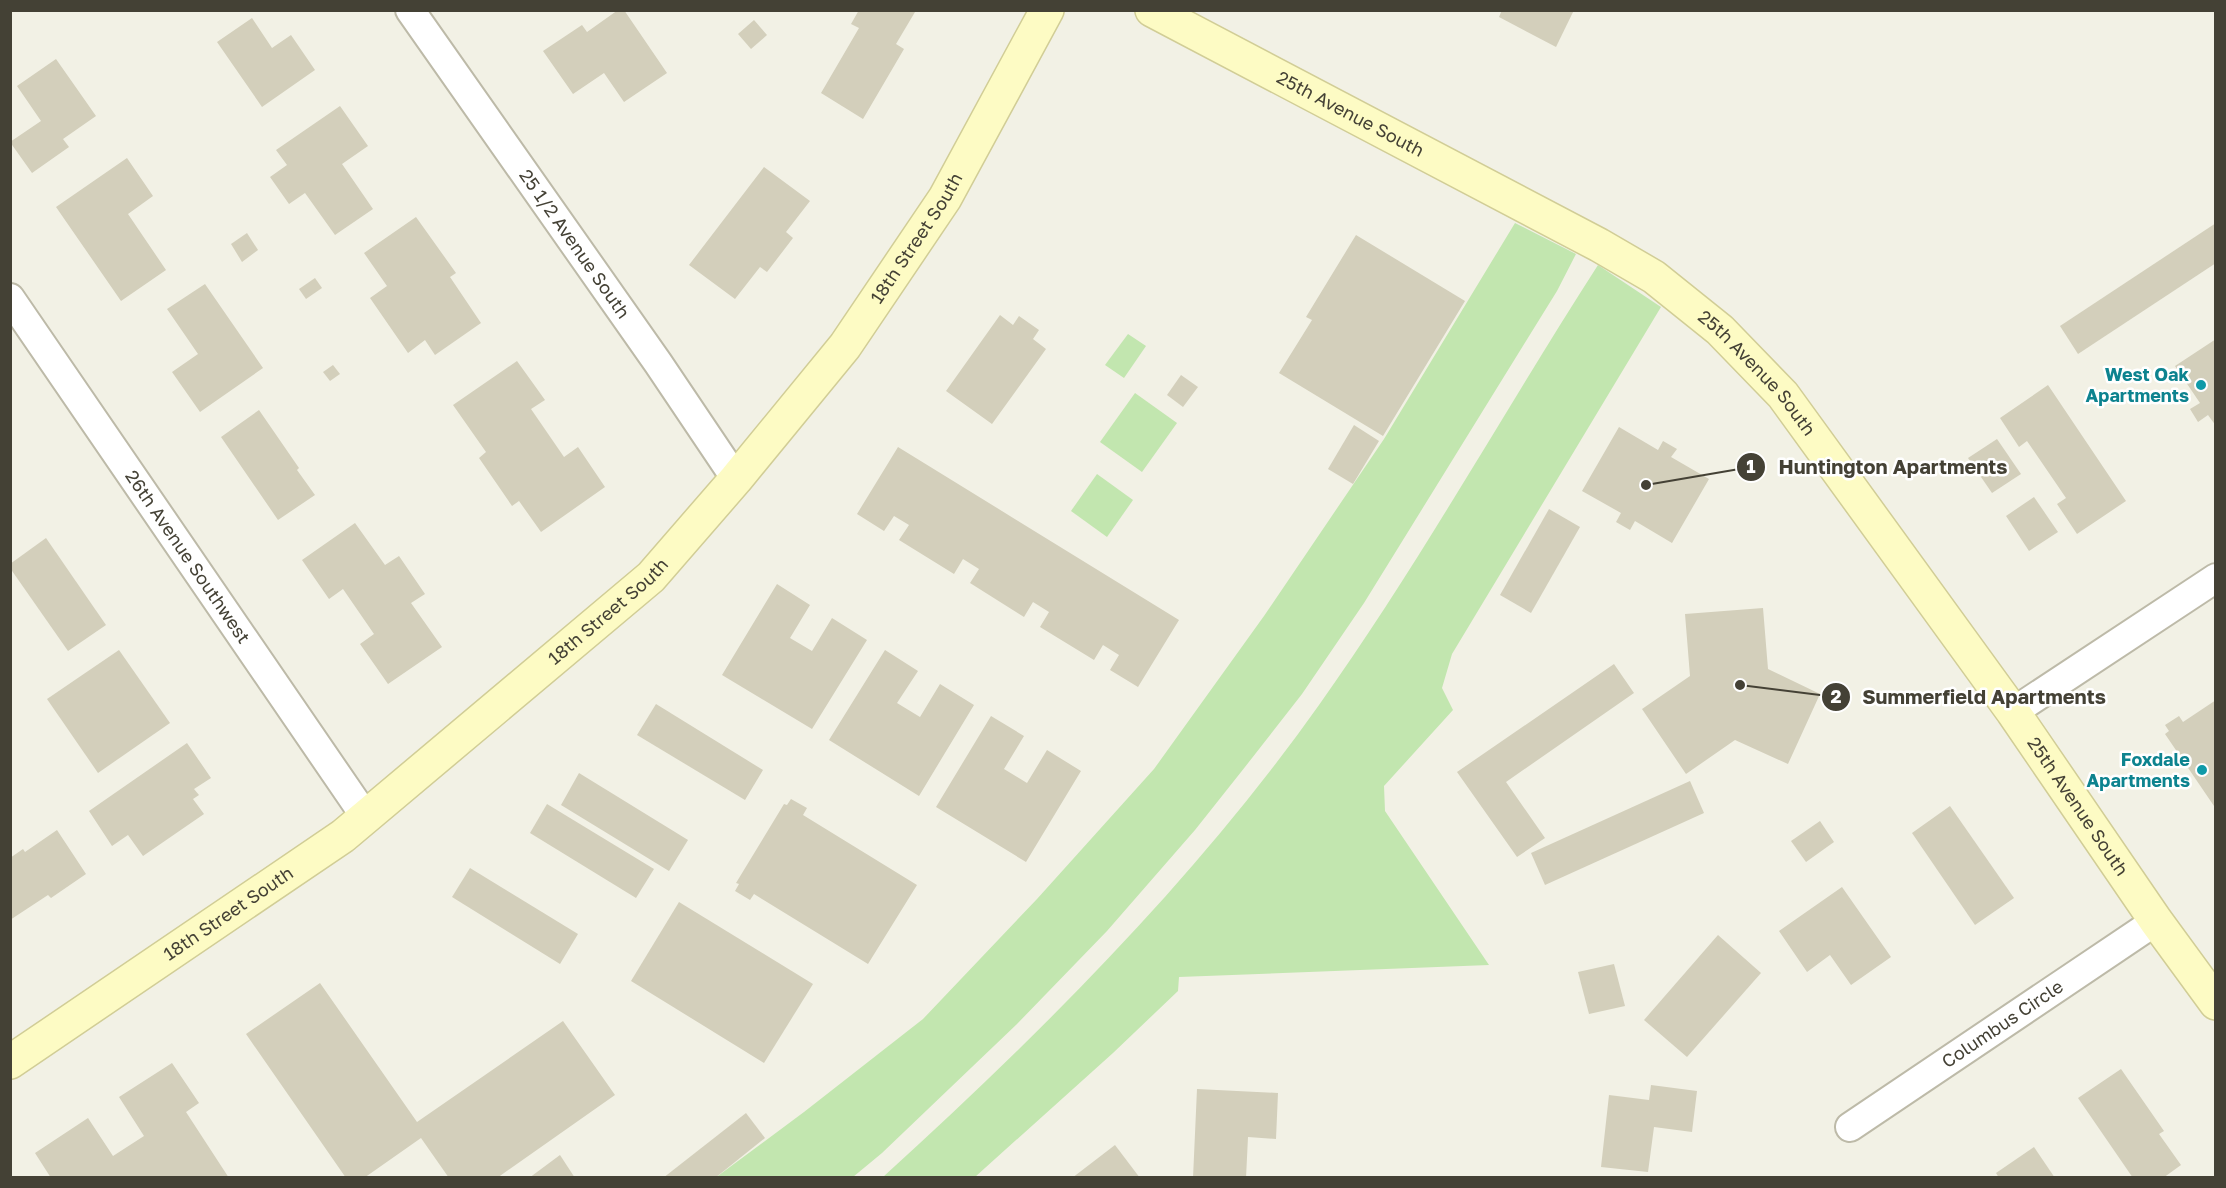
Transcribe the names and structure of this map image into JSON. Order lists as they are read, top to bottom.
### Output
{
  "streets": {
    "street": [
      "25th Avenue South",
      "18th Street South",
      "25 1/2 Avenue South",
      "26th Avenue Southwest",
      "Columbus Circle"
    ]
  },
  "crossings": [
    ["25th Avenue South", "Columbus Circle"],
    ["18th Street South", "25 1/2 Avenue South"],
    ["18th Street South", "26th Avenue Southwest"]
  ],
  "places": [
    "West Oak Apartments",
    "Huntington Apartments",
    "Summerfield Apartments",
    "Foxdale Apartments"
  ]
}
